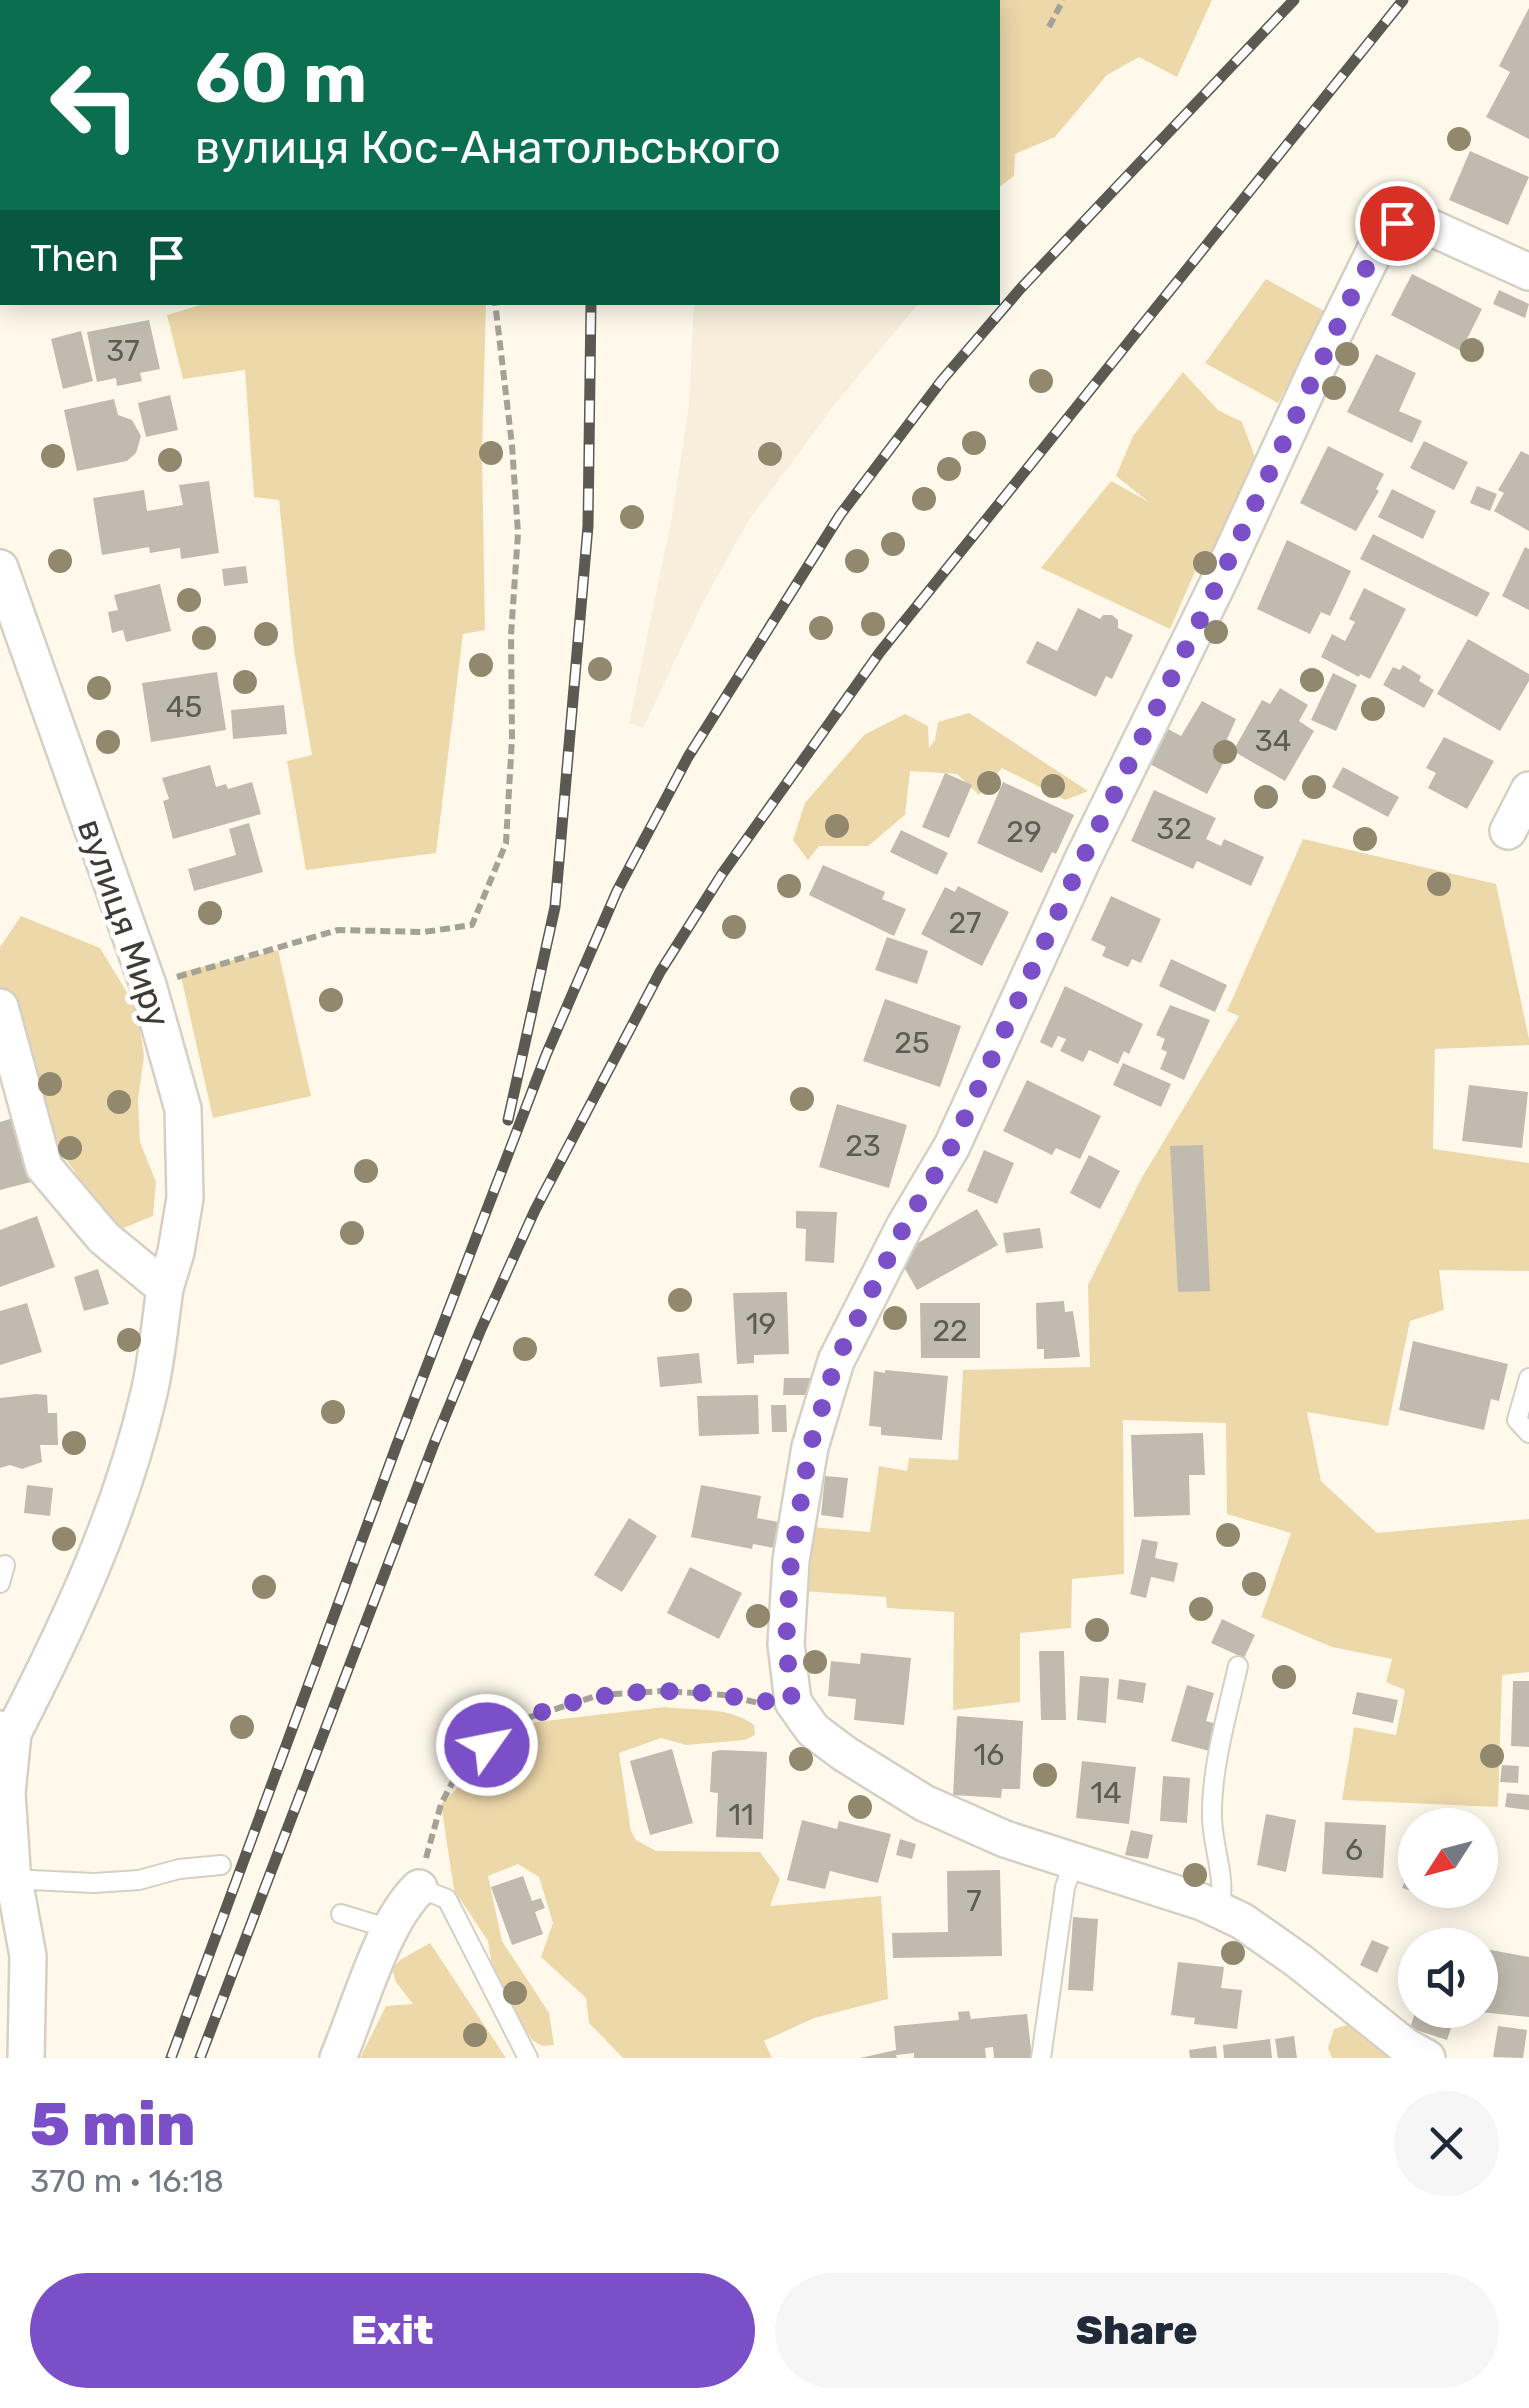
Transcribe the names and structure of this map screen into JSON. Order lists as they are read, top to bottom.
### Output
{
  "streets": {
    "street": ["вулиця Миру"]
  },
  "house_numbers": [
    "37",
    "45",
    "34",
    "32",
    "29",
    "27",
    "25",
    "23",
    "19",
    "22",
    "16",
    "14",
    "11",
    "6",
    "7"
  ],
  "north": "bottom left",
  "page": {
    "turn": ["60 m", "вулиця Кос-Анатольського"],
    "then": "Then",
    "heading": ["5 min", "370 m · 16:18"],
    "buttons": ["Exit", "Share"]
  }
}
